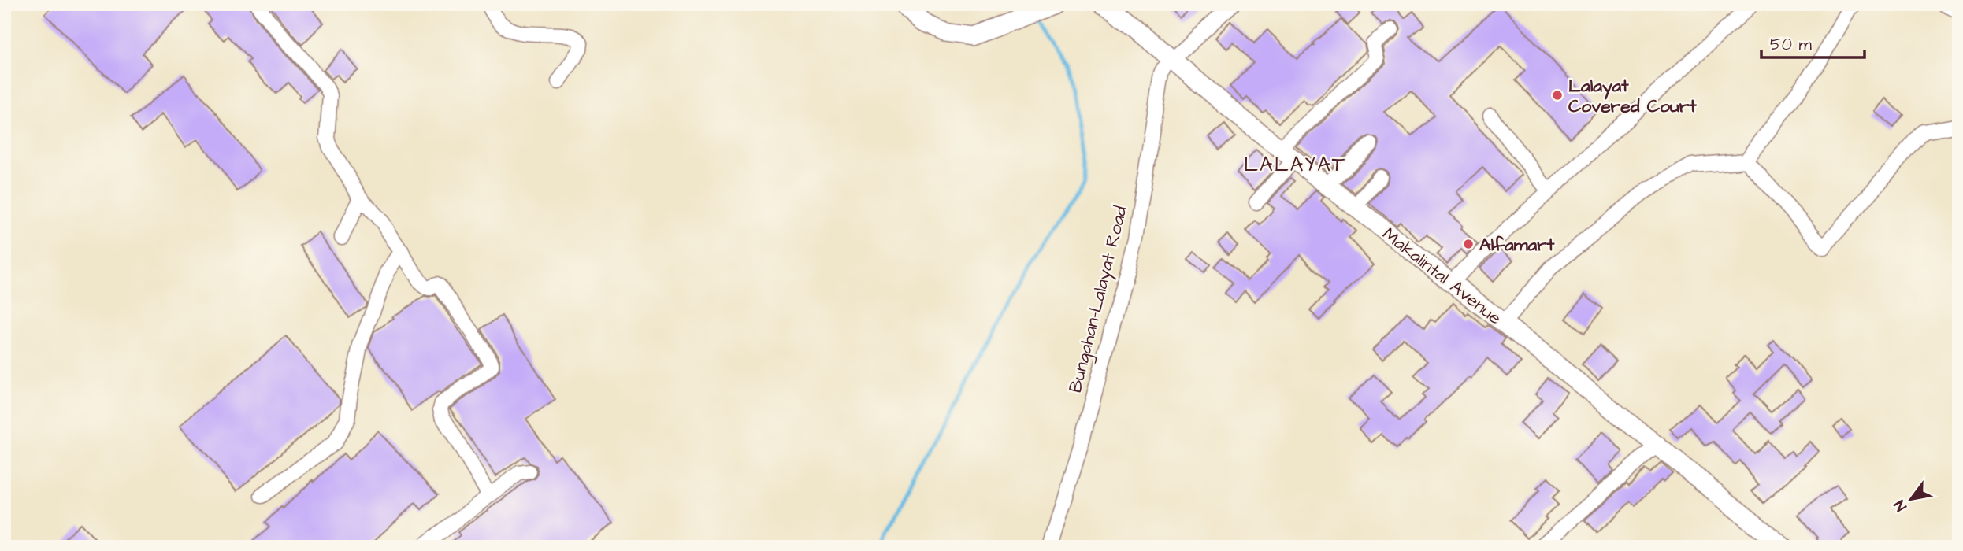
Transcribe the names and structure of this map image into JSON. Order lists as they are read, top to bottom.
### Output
{
  "streets": {
    "main road": ["Makalintal Avenue"],
    "street": ["Bungahan-Lalayat Road"]
  },
  "crossings": [
    ["Makalintal Avenue", "Bungahan-Lalayat Road"]
  ],
  "districts": ["LALAYAT"],
  "places": ["Lalayat Covered Court", "Alfamart"],
  "scale_bar": "50 m",
  "north": "bottom left"
}
